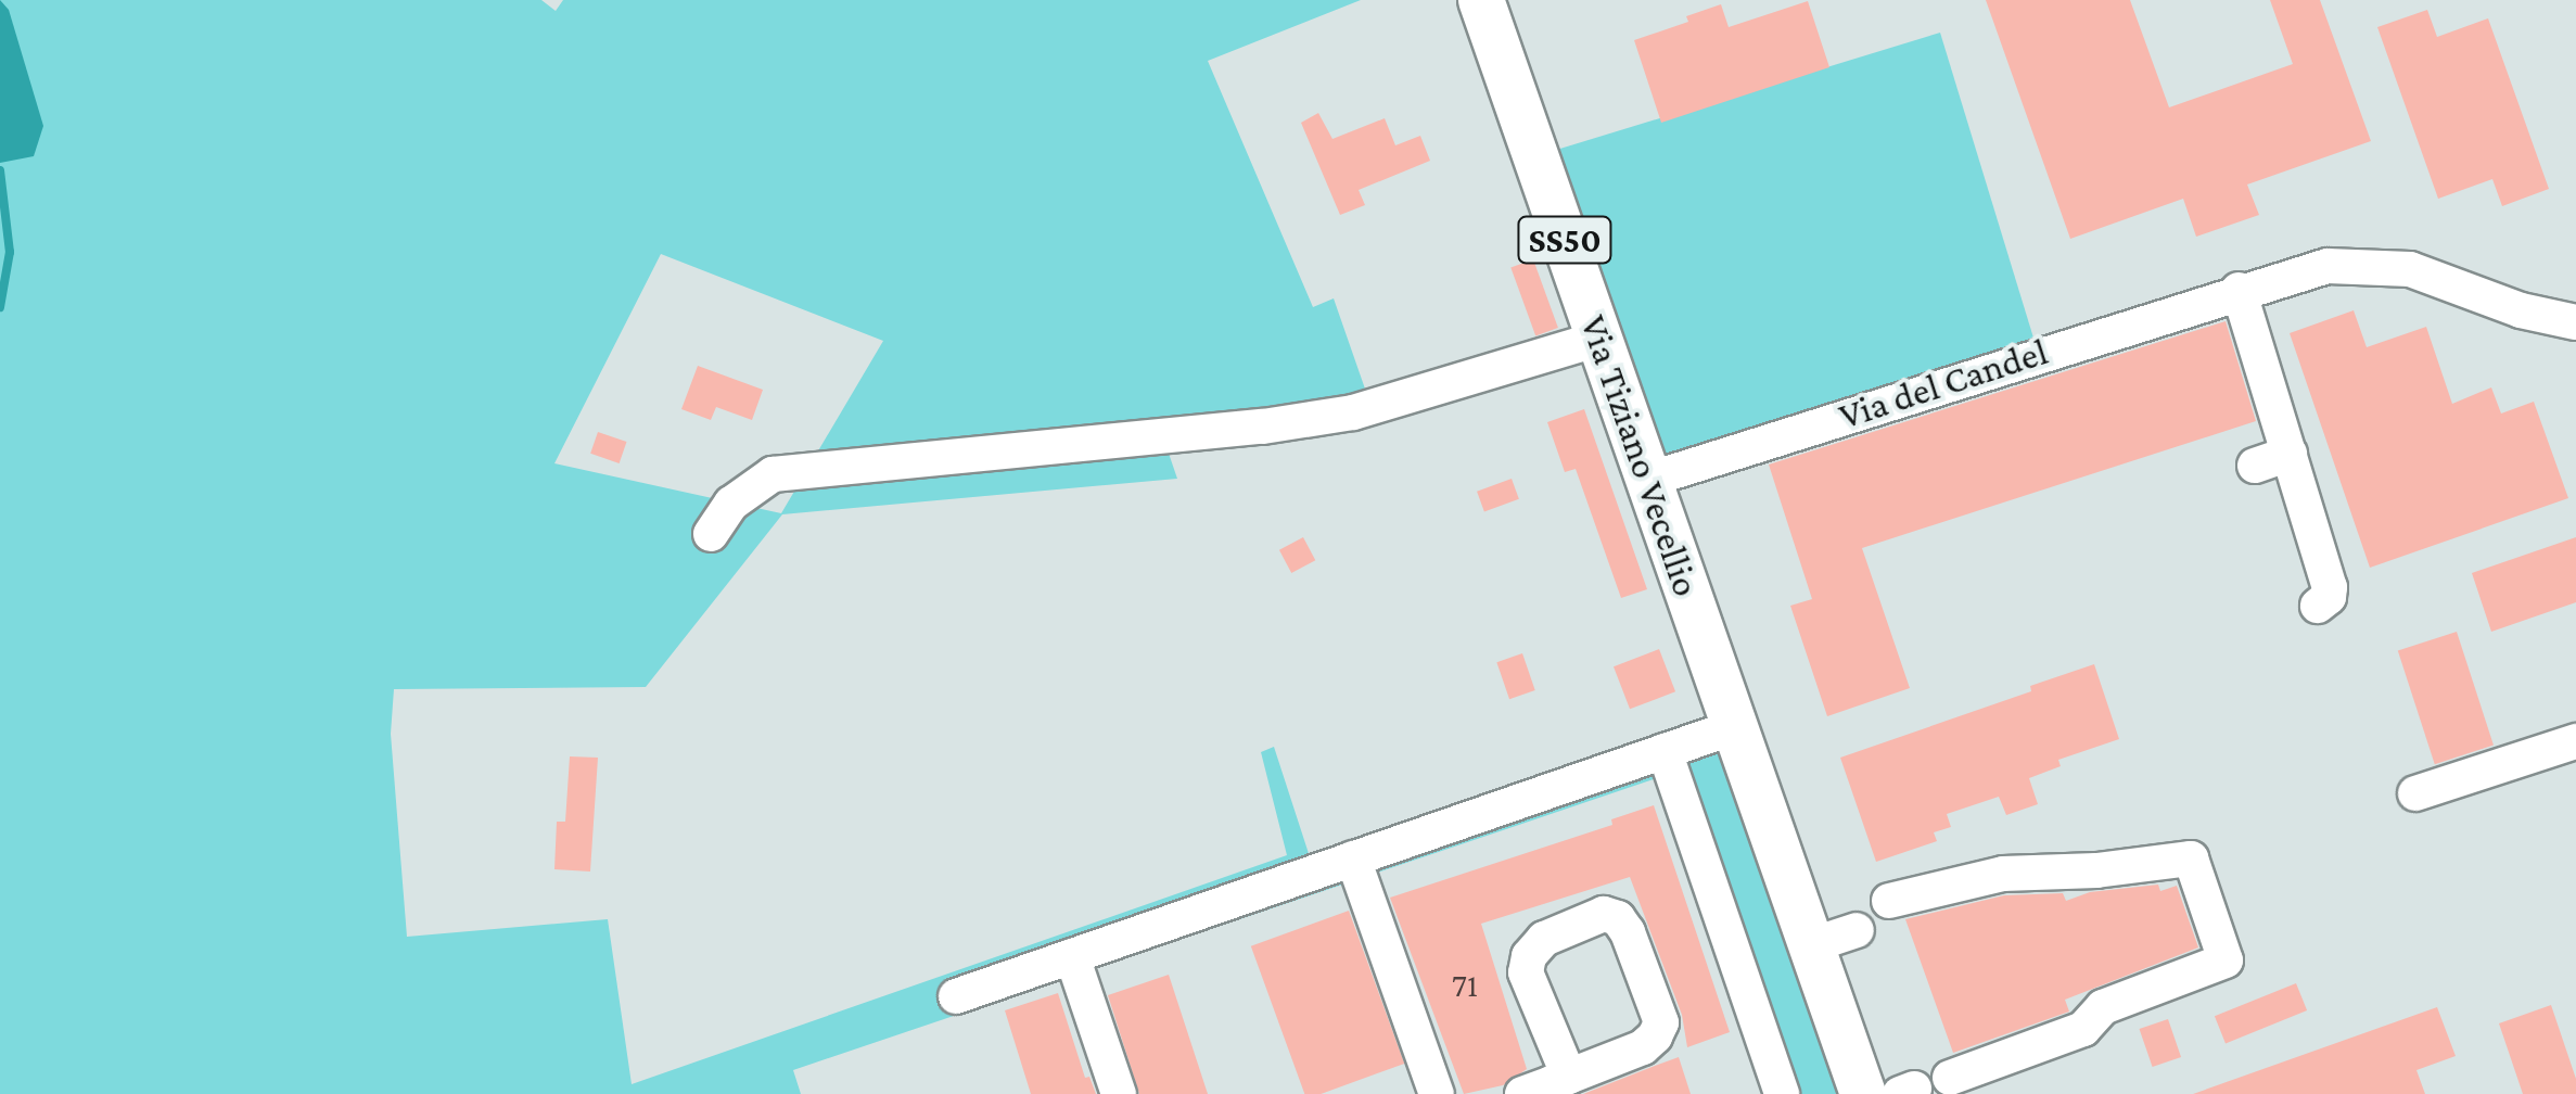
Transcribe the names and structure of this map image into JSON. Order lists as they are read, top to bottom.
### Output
{
  "streets": {
    "main road": ["SS50", "Via Tiziano Vecellio"],
    "street": ["Via del Candel"]
  },
  "crossings": [
    ["Via del Candel", "Via Tiziano Vecellio"]
  ],
  "house_numbers": ["71"]
}
